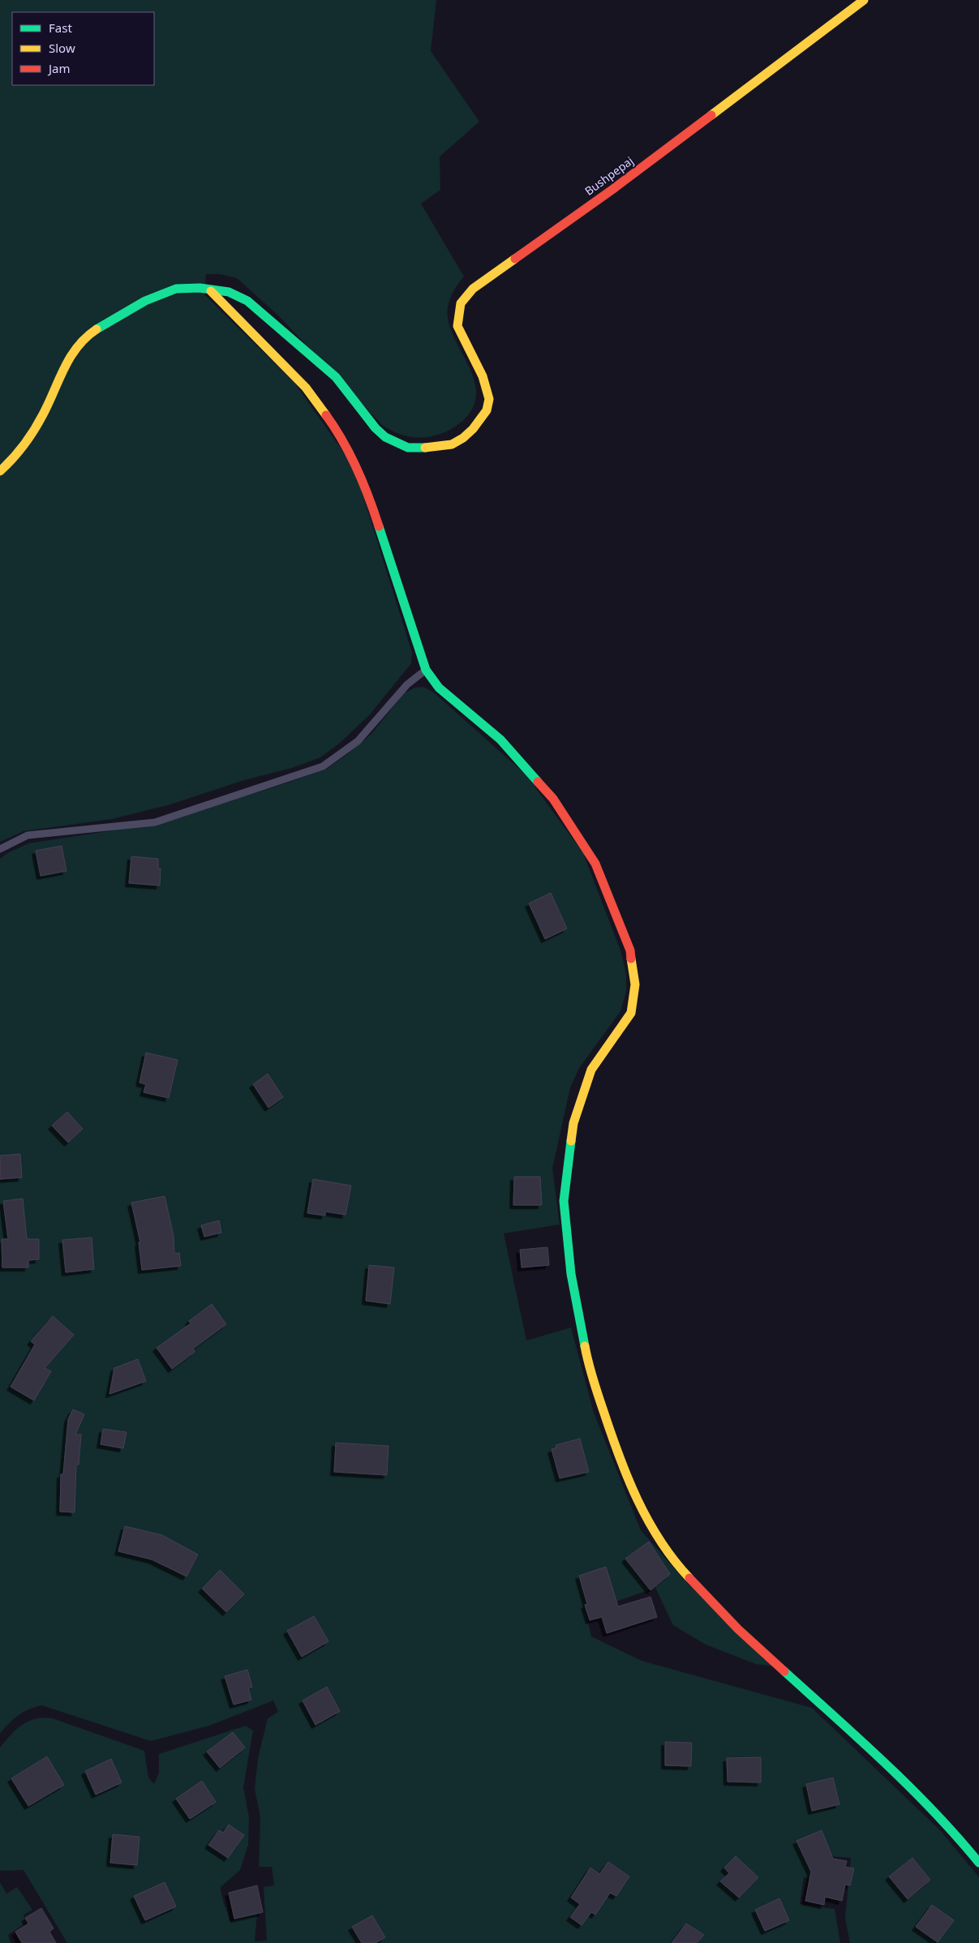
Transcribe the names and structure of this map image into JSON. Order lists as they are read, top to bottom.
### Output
{
  "streets": {
    "street": ["Bushpepaj"]
  },
  "legend": ["Fast", "Slow", "Jam"]
}
